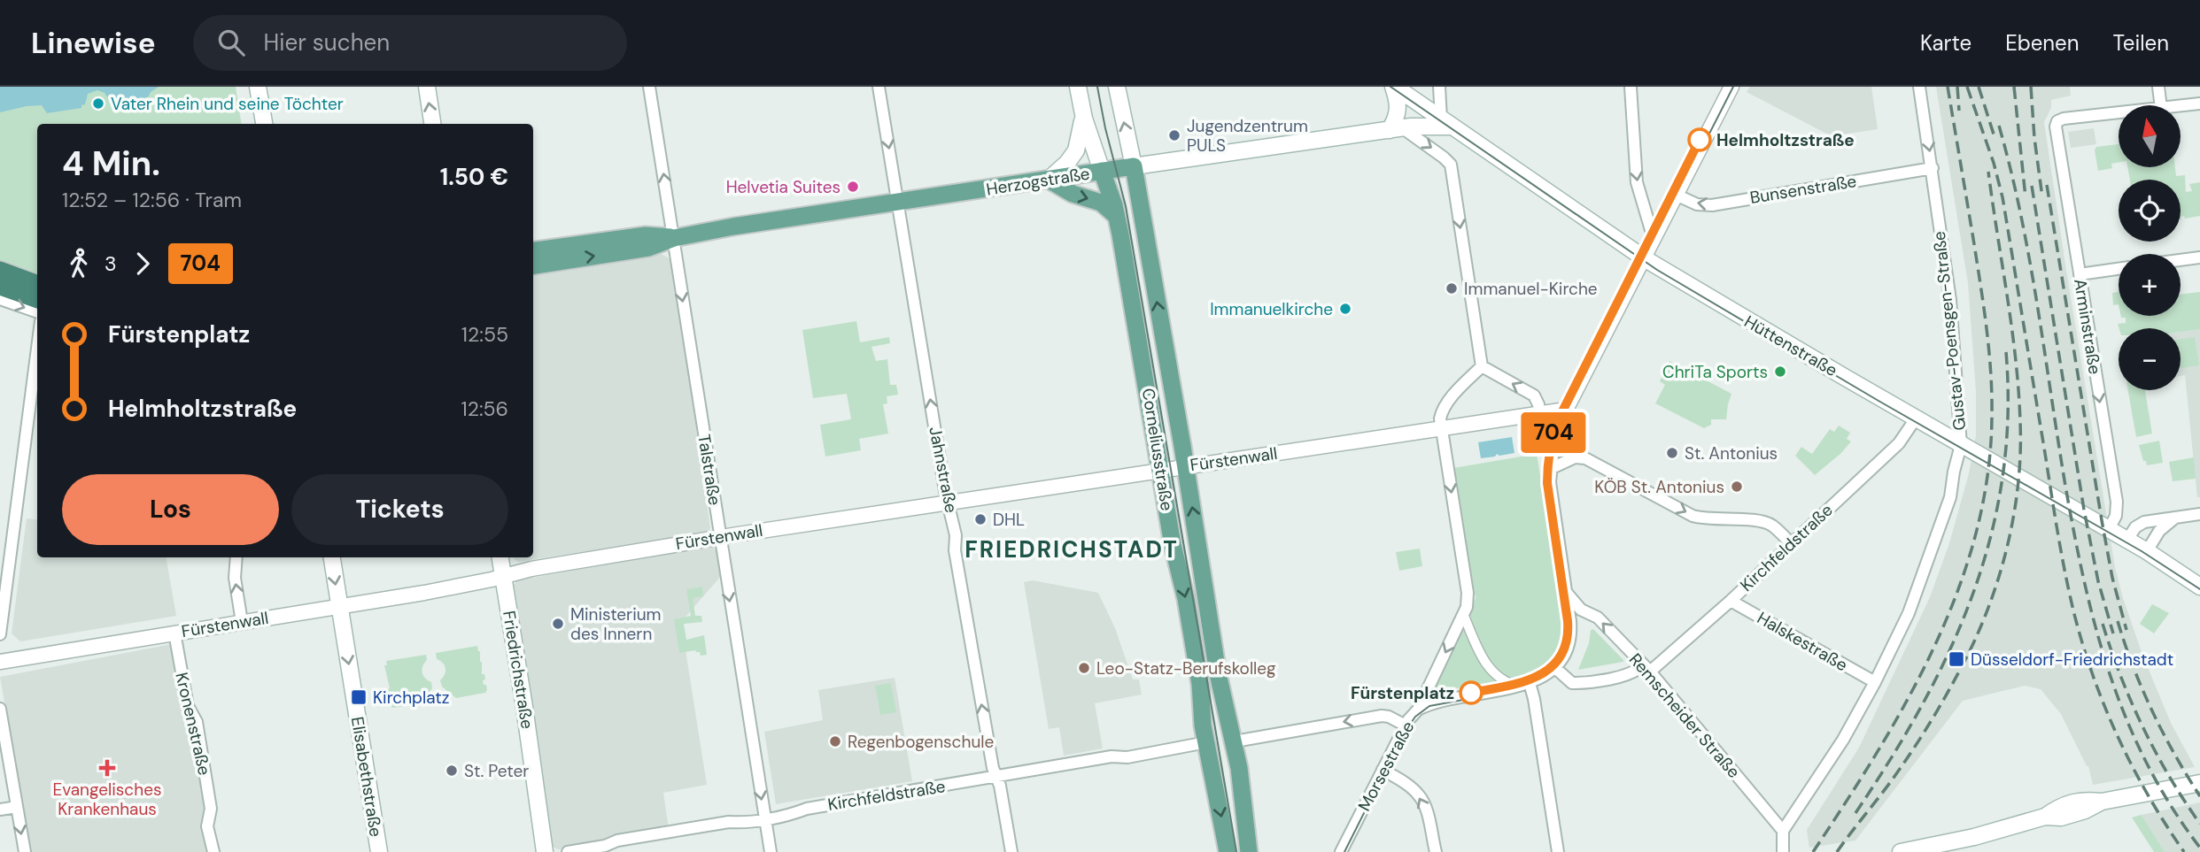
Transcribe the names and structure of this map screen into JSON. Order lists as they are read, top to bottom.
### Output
{
  "streets": {
    "main road": [
      "Herzogstraße",
      "Hüttenstraße",
      "Corneliusstraße",
      "Friedrichstraße",
      "Elisabethstraße"
    ],
    "street": [
      "Bunsenstraße",
      "Arminstraße",
      "Gustav-Poensgen-Straße",
      "Fürstenwall",
      "Talstraße",
      "Jahnstraße",
      "Kirchfeldstraße",
      "Halskestraße",
      "Remscheider Straße",
      "Kronenstraße",
      "Morsestraße"
    ]
  },
  "crossings": [
    ["Herzogstraße", "Hüttenstraße"],
    ["Herzogstraße", "Corneliusstraße"],
    ["Herzogstraße", "Talstraße"],
    ["Herzogstraße", "Jahnstraße"],
    ["Bunsenstraße", "Gustav-Poensgen-Straße"],
    ["Arminstraße", "Hüttenstraße"],
    ["Gustav-Poensgen-Straße", "Hüttenstraße"],
    ["Gustav-Poensgen-Straße", "Halskestraße"],
    ["Gustav-Poensgen-Straße", "Remscheider Straße"],
    ["Hüttenstraße", "Kirchfeldstraße"],
    ["Corneliusstraße", "Fürstenwall"],
    ["Corneliusstraße", "Kirchfeldstraße"],
    ["Fürstenwall", "Talstraße"],
    ["Fürstenwall", "Jahnstraße"],
    ["Fürstenwall", "Friedrichstraße"],
    ["Fürstenwall", "Kronenstraße"],
    ["Fürstenwall", "Elisabethstraße"],
    ["Talstraße", "Kirchfeldstraße"],
    ["Jahnstraße", "Kirchfeldstraße"],
    ["Kirchfeldstraße", "Halskestraße"],
    ["Kirchfeldstraße", "Remscheider Straße"]
  ],
  "one_way": [
    "Bunsenstraße",
    "Arminstraße",
    "Morsestraße",
    "Elisabethstraße"
  ],
  "districts": ["FRIEDRICHSTADT"],
  "places": {
    "other": [
      "Vater Rhein und seine Töchter",
      "Jugendzentrum PULS",
      "Helmholtzstraße",
      "Helvetia Suites",
      "Immanuel-Kirche",
      "Immanuelkirche",
      "ChriTa Sports",
      "St. Antonius",
      "KÖB St. Antonius",
      "DHL",
      "Ministerium des Innern",
      "Leo-Statz-Berufskolleg",
      "Fürstenplatz",
      "Regenbogenschule",
      "St. Peter"
    ],
    "transit": ["Düsseldorf-Friedrichstadt", "Kirchplatz"],
    "health": ["Evangelisches Krankenhaus"]
  },
  "lines": ["tram line 704"],
  "north": "top",
  "page": {
    "header": "Linewise",
    "search": "Hier suchen",
    "nav": ["Karte", "Ebenen", "Teilen"],
    "on_map": "704",
    "map_buttons": ["+", "−"],
    "heading": ["4 Min.", "12:52 – 12:56 · Tram", "1.50 €"],
    "legs": ["3", "704"],
    "list": [
      {
        "name": "Fürstenplatz",
        "value": "12:55"
      },
      {
        "name": "Helmholtzstraße",
        "value": "12:56"
      }
    ],
    "buttons": ["Los", "Tickets"]
  }
}
